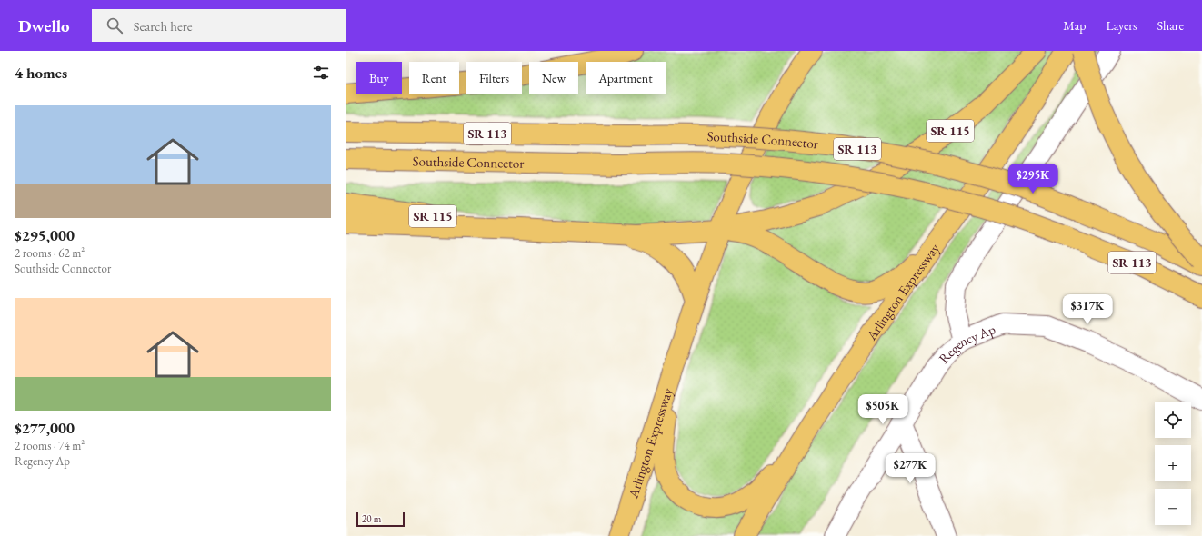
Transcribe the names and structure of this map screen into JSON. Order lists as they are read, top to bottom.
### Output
{
  "streets": {
    "highway": [
      "SR 115",
      "SR 113",
      "Southside Connector",
      "Arlington Expressway"
    ],
    "street": ["Regency Ap"]
  },
  "crossings": [
    ["SR 115", "Arlington Expressway"]
  ],
  "scale_bar": "20 m",
  "page": {
    "header": "Dwello",
    "search": "Search here",
    "nav": ["Map", "Layers", "Share"],
    "heading": "4 homes",
    "chip": [
      "Buy",
      "Rent",
      "Filters",
      "New",
      "Apartment"
    ],
    "list": [
      {
        "name": "$295,000",
        "note": "2 rooms · 62 m² · Southside Connector"
      },
      {
        "name": "$277,000",
        "note": "2 rooms · 74 m² · Regency Ap"
      }
    ],
    "price": [
      "$295K",
      "$317K",
      "$505K",
      "$277K"
    ],
    "map_buttons": ["+", "−"],
    "scale": "20 m"
  }
}
